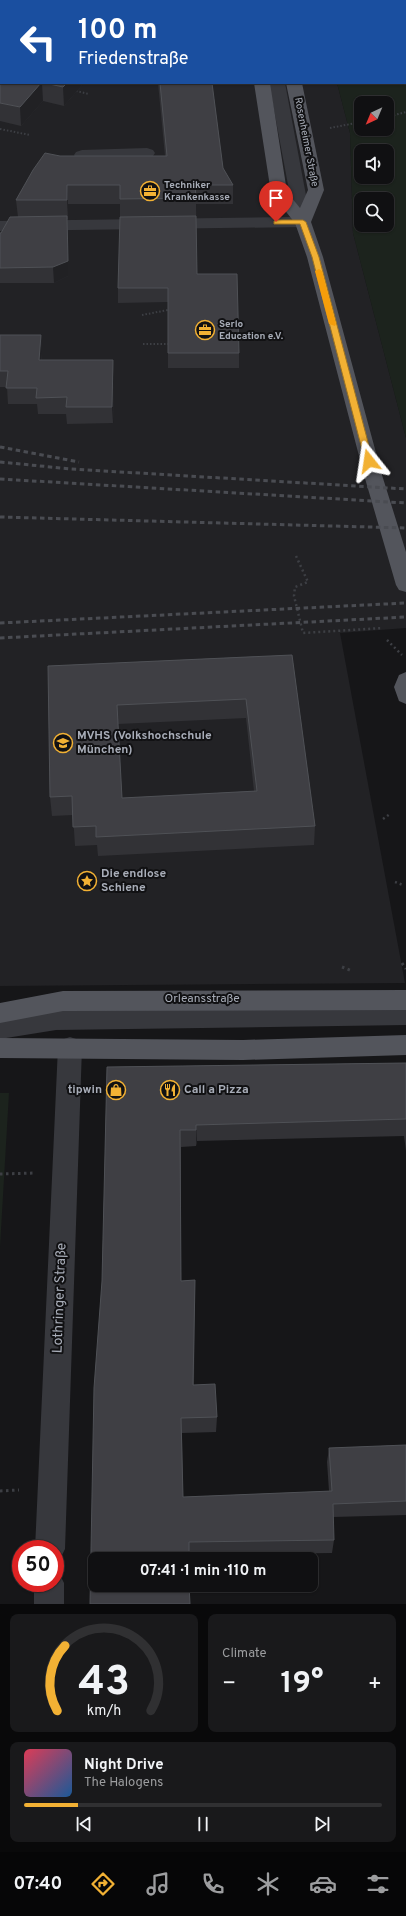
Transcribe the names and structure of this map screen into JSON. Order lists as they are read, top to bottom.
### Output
{
  "streets": {
    "main road": ["Rosenheimer Straße", "Orleansstraße"],
    "street": ["Lothringer Straße"]
  },
  "places": {
    "office": ["Techniker Krankenkasse", "Serlo Education e.V."],
    "school or university": ["MVHS (Volkshochschule München)"],
    "place": ["Die endlose Schiene"],
    "shop": ["tipwin"],
    "restaurant": ["Call a Pizza"]
  },
  "north": "bottom left",
  "page": {
    "turn": ["100 m", "Friedenstraße"],
    "limit": "50",
    "trip": "07:41 · 1 min · 110 m",
    "tile": "Climate",
    "heat": ["−", "19°", "+"],
    "song": ["Night Drive", "The Halogens"],
    "tabs": "07:40",
    "gauge": ["43", "km/h"]
  }
}
